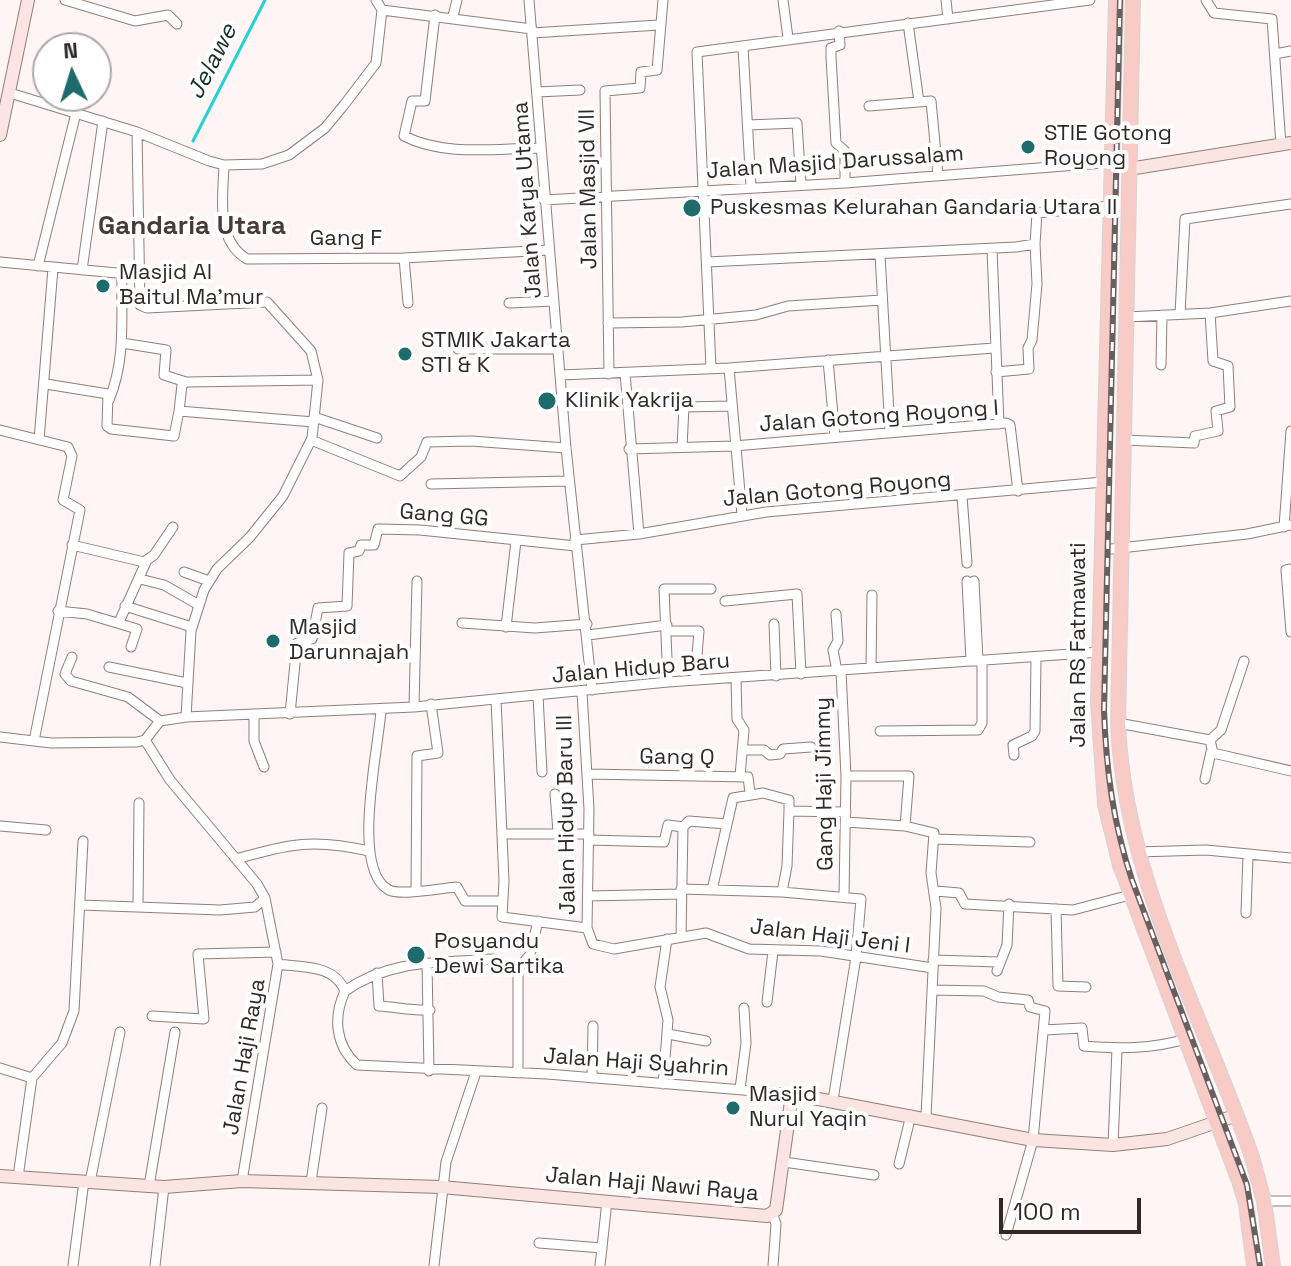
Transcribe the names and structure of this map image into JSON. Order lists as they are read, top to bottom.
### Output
{
  "streets": {
    "main road": ["Jalan RS Fatmawati"],
    "street": [
      "Jalan Masjid Darussalam",
      "Jalan Masjid VII",
      "Jalan Karya Utama",
      "Gang F",
      "Jalan Gotong Royong I",
      "Jalan Gotong Royong",
      "Gang GG",
      "Jalan Hidup Baru",
      "Gang Q",
      "Gang Haji Jimmy",
      "Jalan Hidup Baru III",
      "Jalan Haji Jeni I",
      "Jalan Haji Raya",
      "Jalan Haji Syahrin",
      "Jalan Haji Nawi Raya"
    ]
  },
  "crossings": [
    ["Jalan Masjid Darussalam", "Jalan Masjid VII"],
    ["Jalan Masjid Darussalam", "Jalan Karya Utama"],
    ["Jalan Masjid Darussalam", "Jalan RS Fatmawati"],
    ["Jalan Karya Utama", "Gang F"],
    ["Jalan Karya Utama", "Jalan Gotong Royong"],
    ["Jalan Karya Utama", "Jalan Hidup Baru III"],
    ["Jalan Gotong Royong I", "Jalan Gotong Royong"],
    ["Jalan Gotong Royong", "Gang GG"],
    ["Jalan Gotong Royong", "Jalan RS Fatmawati"],
    ["Gang GG", "Jalan Hidup Baru"],
    ["Jalan RS Fatmawati", "Jalan Hidup Baru"],
    ["Jalan Hidup Baru", "Gang Haji Jimmy"],
    ["Jalan Hidup Baru", "Jalan Hidup Baru III"],
    ["Gang Q", "Jalan Hidup Baru III"],
    ["Jalan Hidup Baru III", "Jalan Haji Jeni I"],
    ["Jalan Haji Raya", "Jalan Haji Nawi Raya"],
    ["Jalan Haji Syahrin", "Jalan Haji Nawi Raya"]
  ],
  "districts": ["Gandaria Utara"],
  "water": ["Jelawe"],
  "places": [
    "STIE Gotong Royong",
    "Puskesmas Kelurahan Gandaria Utara II",
    "Masjid Al Baitul Ma'mur",
    "STMIK Jakarta STI & K",
    "Klinik Yakrija",
    "Masjid Darunnajah",
    "Posyandu Dewi Sartika",
    "Masjid Nurul Yaqin"
  ],
  "scale_bar": "100 m",
  "north": "top"
}
